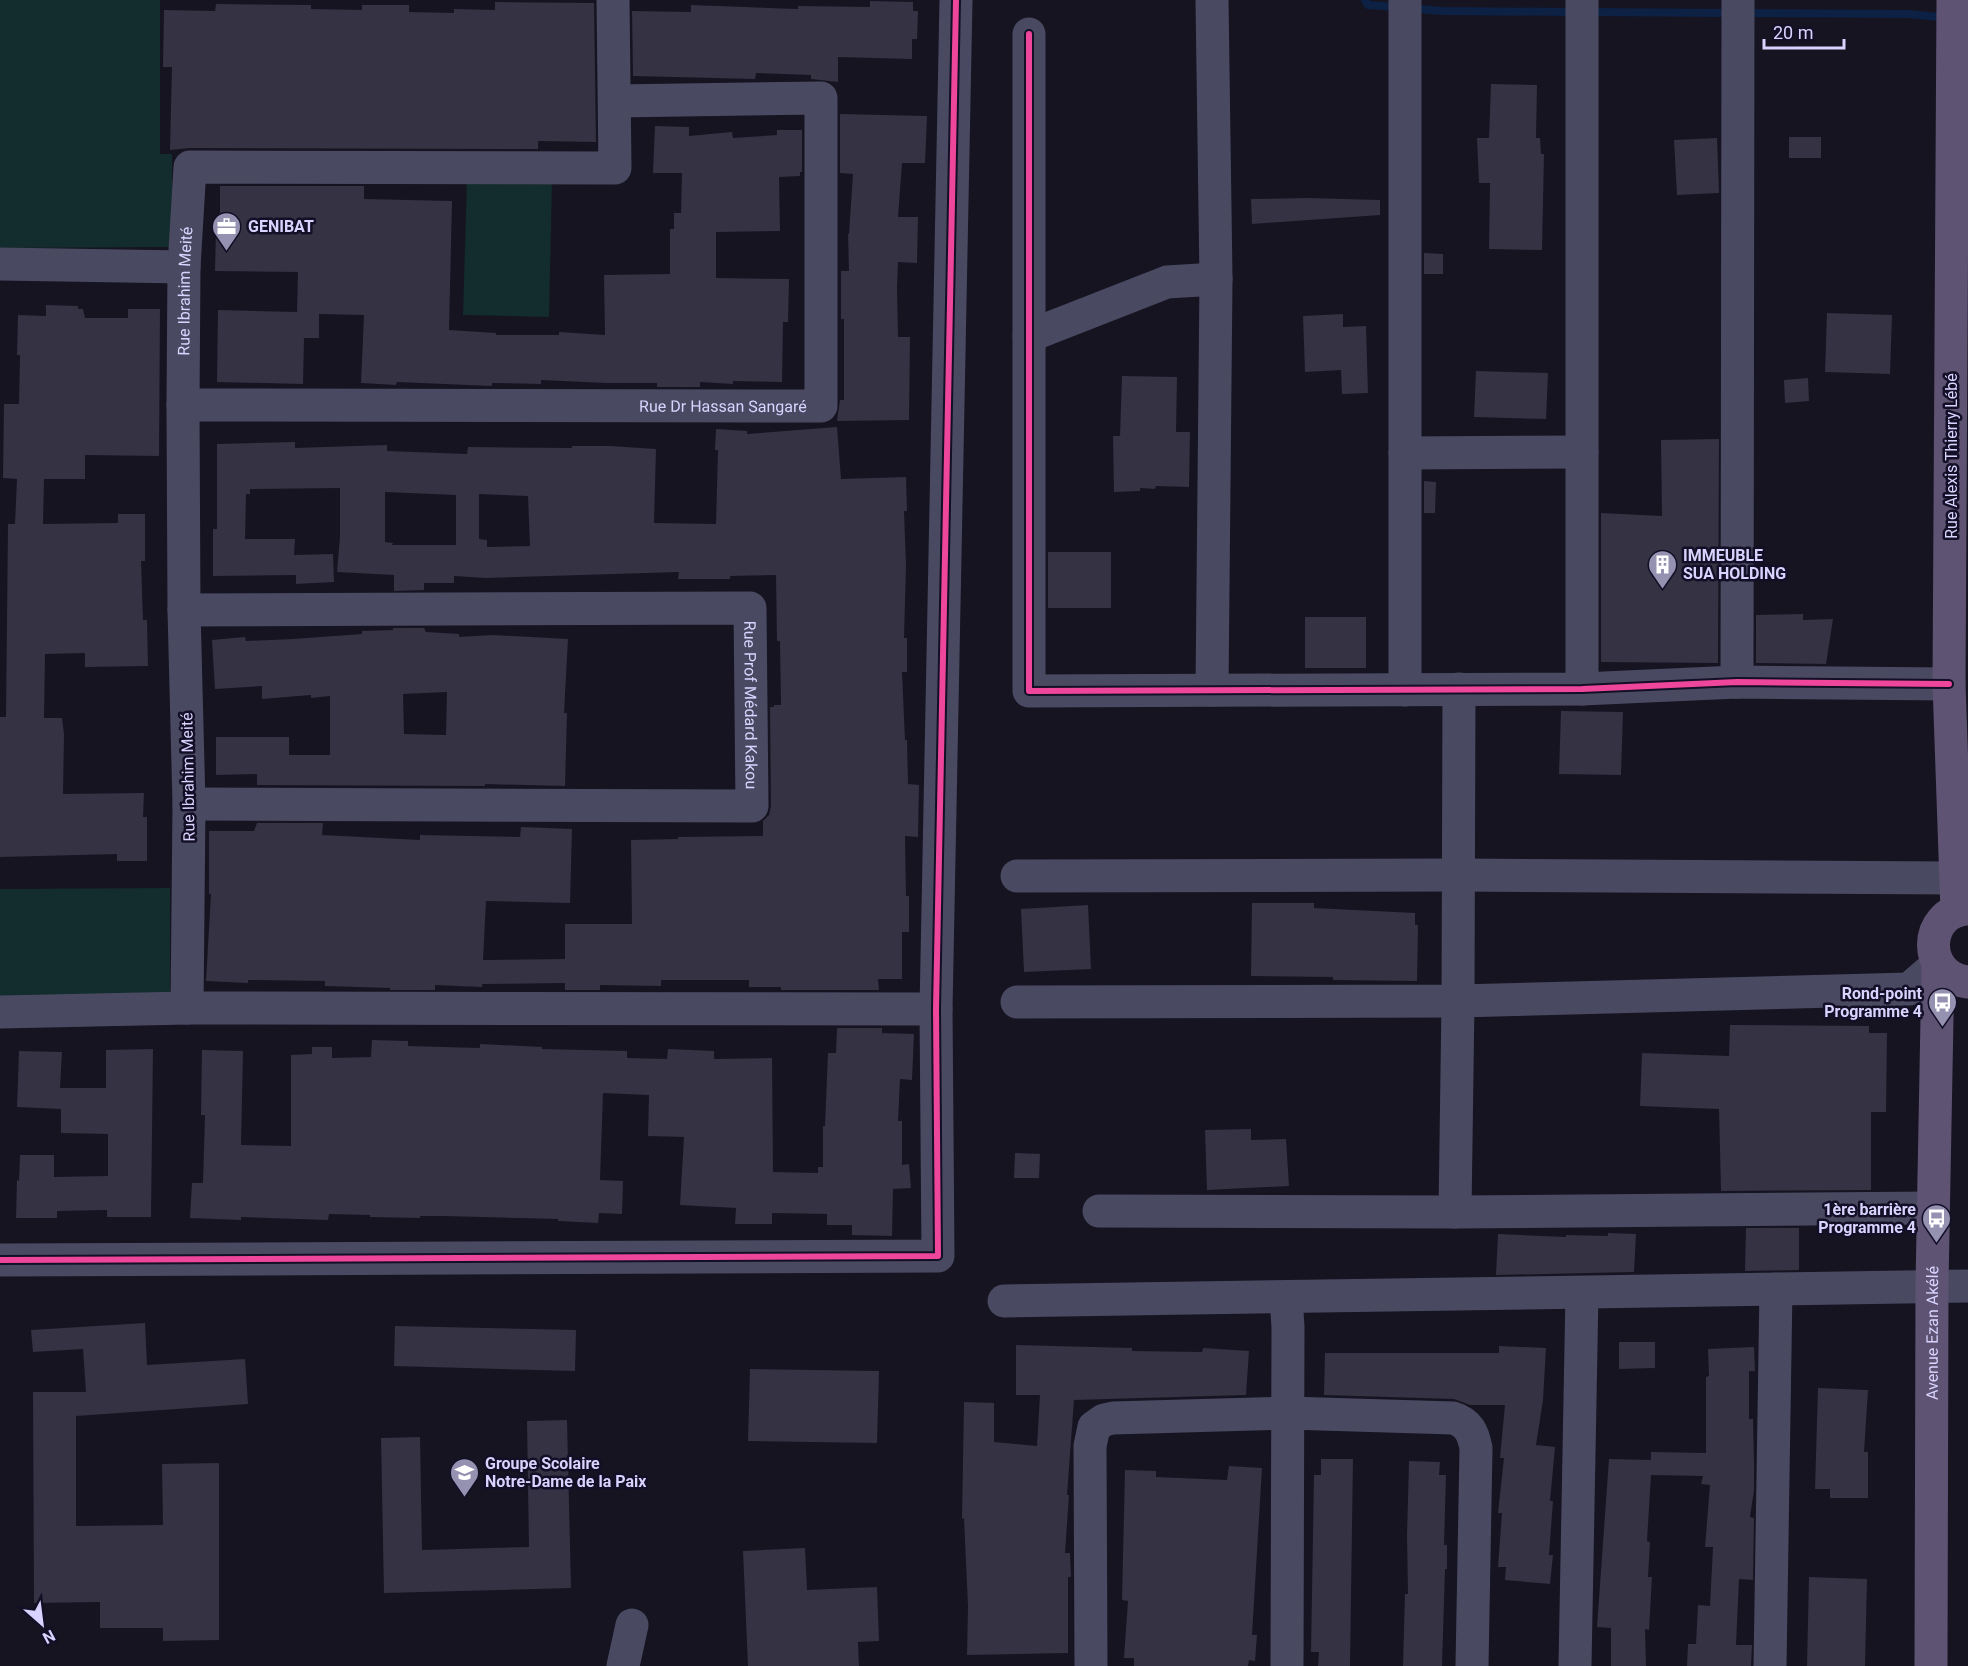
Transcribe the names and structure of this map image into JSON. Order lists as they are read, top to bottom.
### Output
{
  "streets": {
    "main road": ["Rue Alexis Thierry Lébé", "Avenue Ezan Akélé"],
    "street": ["Rue Ibrahim Meité", "Rue Dr Hassan Sangaré", "Rue Prof Médard Kakou"]
  },
  "crossings": [
    ["Rue Ibrahim Meité", "Rue Dr Hassan Sangaré"],
    ["Rue Ibrahim Meité", "Rue Prof Médard Kakou"],
    ["Rue Alexis Thierry Lébé", "Avenue Ezan Akélé"]
  ],
  "places": {
    "office": ["GENIBAT"],
    "building": ["IMMEUBLE SUA HOLDING"],
    "bus stop": ["Rond-point Programme 4", "1ère barrière Programme 4"],
    "school or university": ["Groupe Scolaire Notre-Dame de la Paix"]
  },
  "scale_bar": "20 m",
  "north": "bottom right"
}
